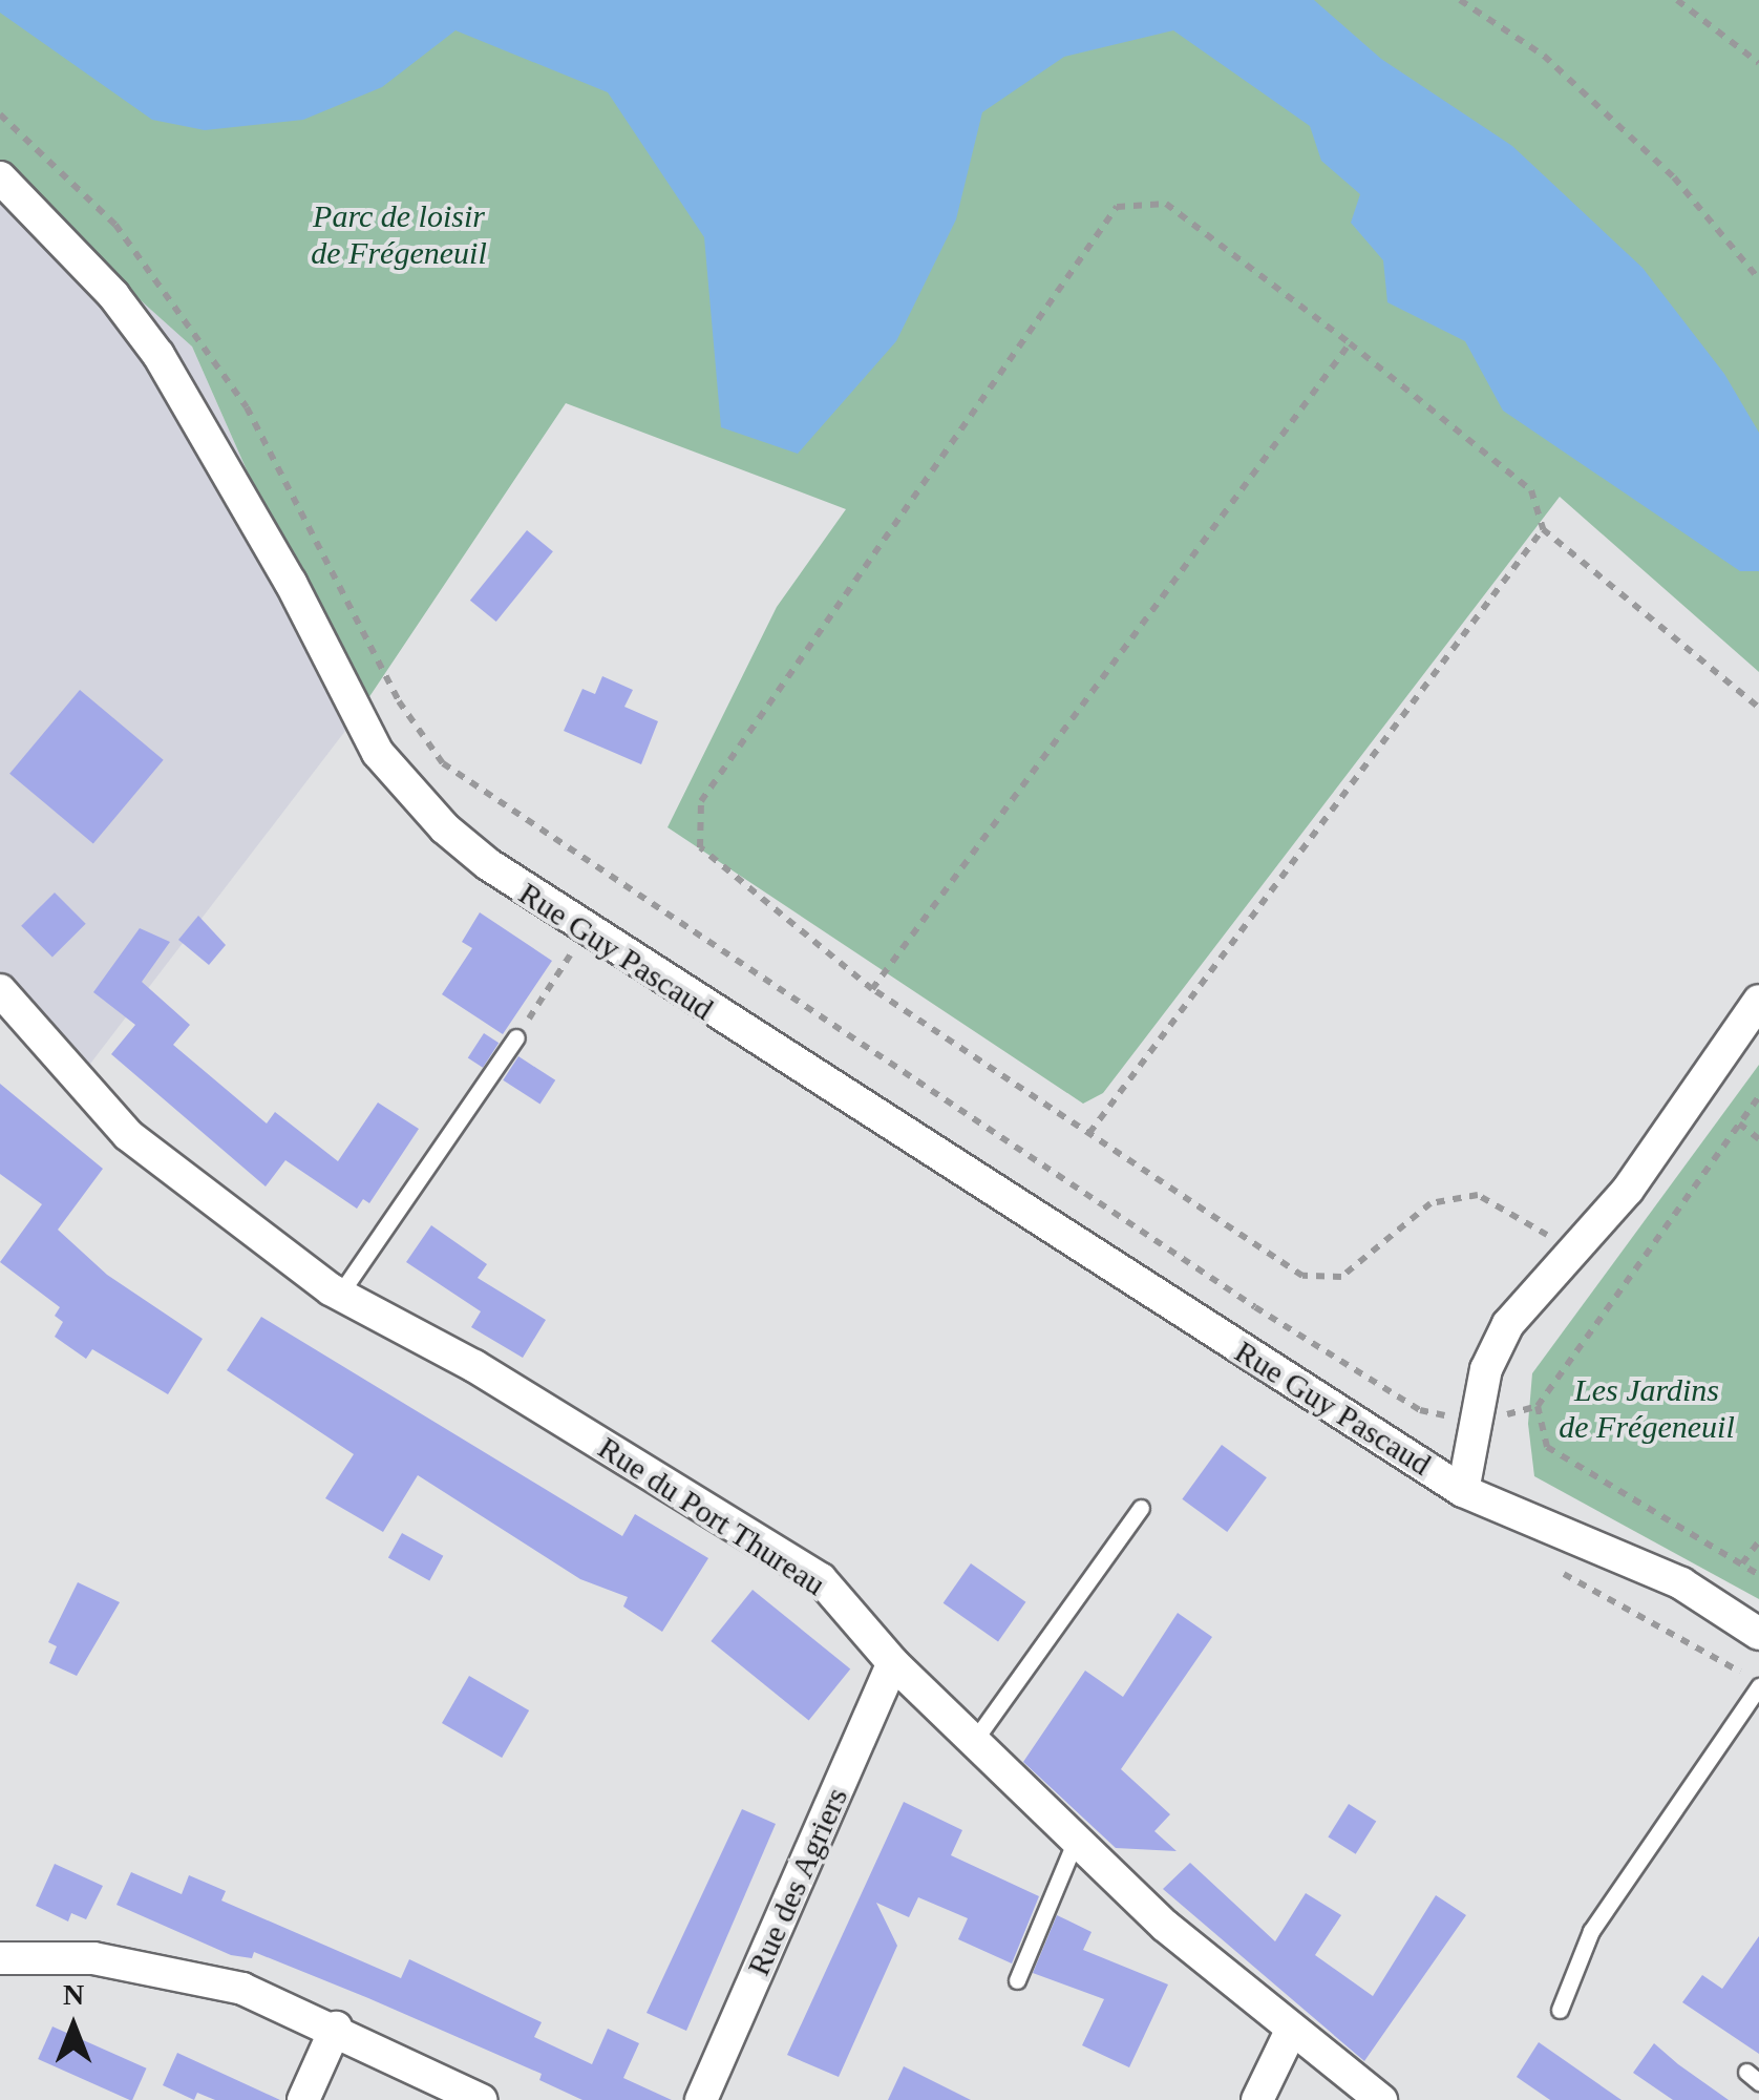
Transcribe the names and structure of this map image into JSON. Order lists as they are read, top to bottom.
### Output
{
  "streets": {
    "street": ["Rue Guy Pascaud", "Rue du Port Thureau", "Rue des Agriers"]
  },
  "crossings": [
    ["Rue du Port Thureau", "Rue des Agriers"]
  ],
  "parks": ["Parc de loisir de Frégeneuil", "Les Jardins de Frégeneuil"],
  "north": "top"
}
